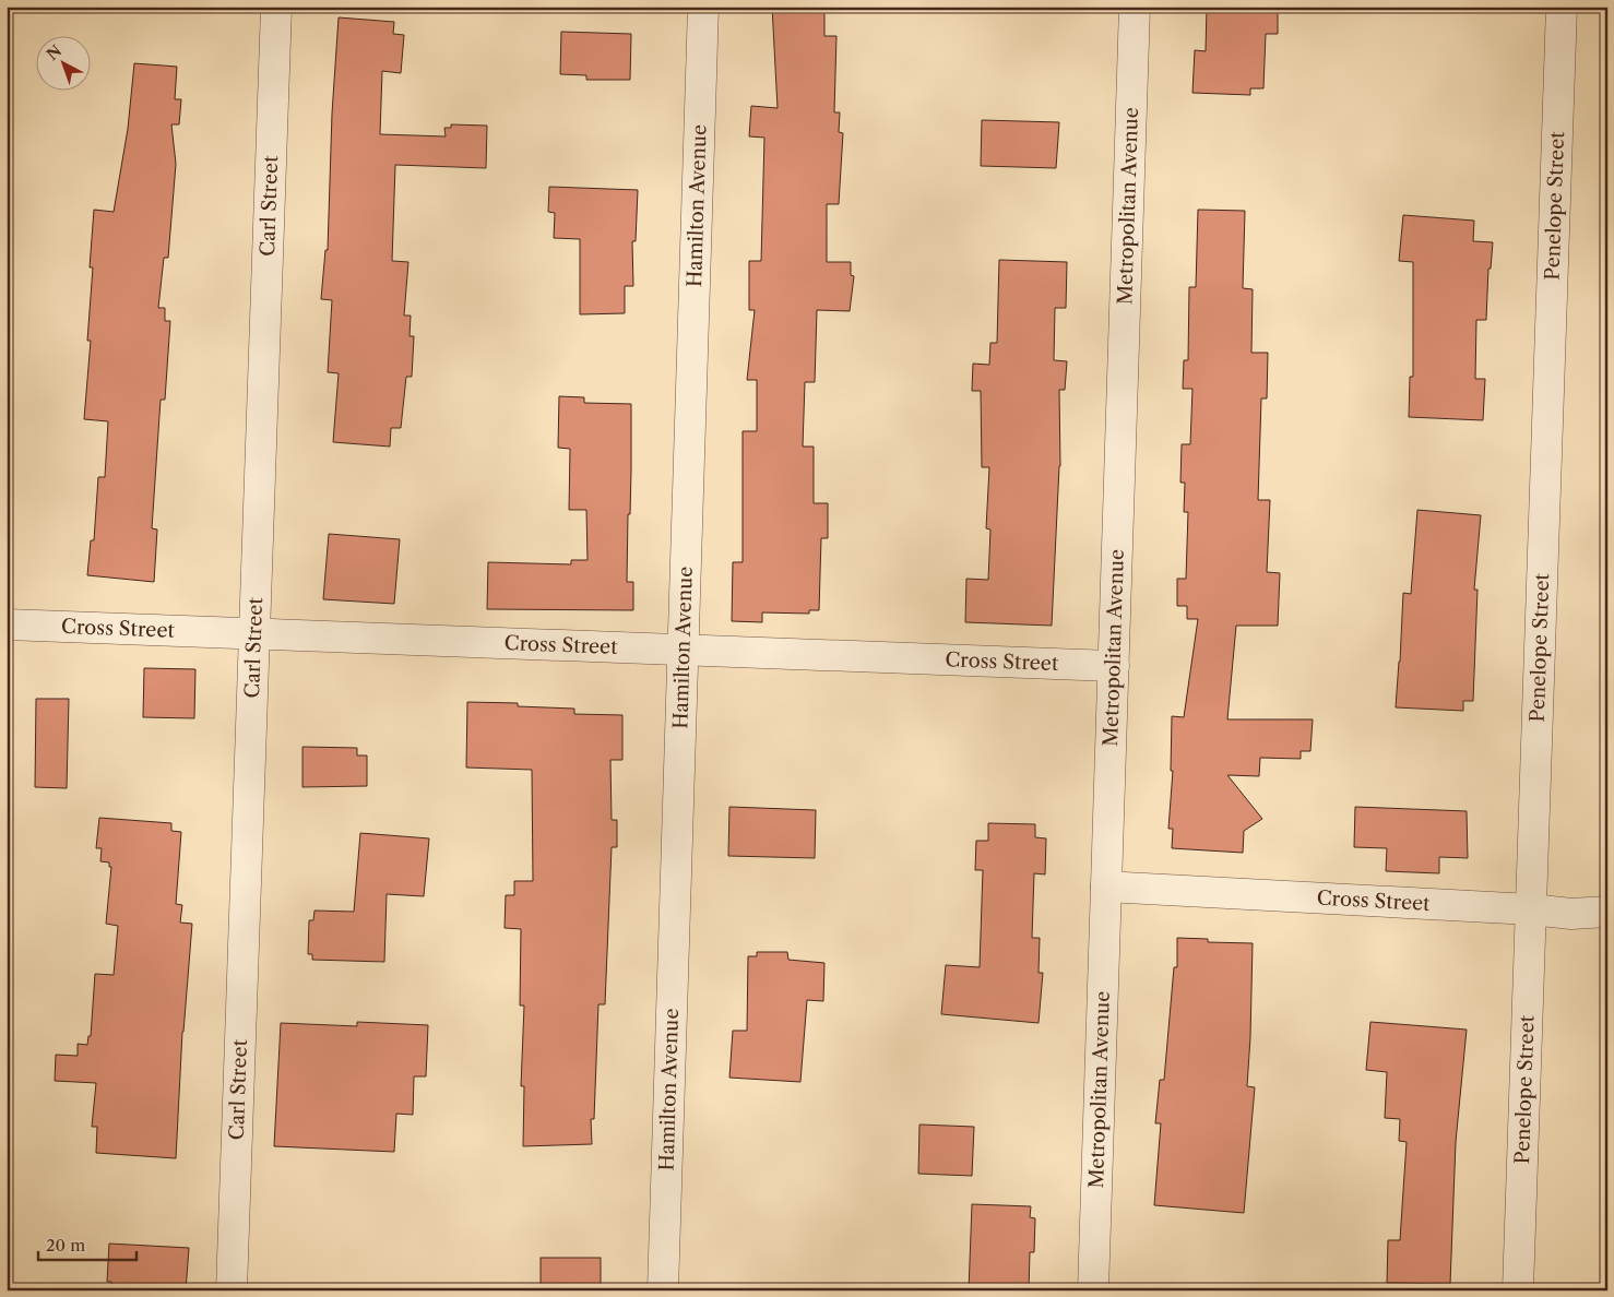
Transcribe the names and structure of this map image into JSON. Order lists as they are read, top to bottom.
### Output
{
  "streets": {
    "street": [
      "Carl Street",
      "Hamilton Avenue",
      "Metropolitan Avenue",
      "Penelope Street",
      "Cross Street"
    ]
  },
  "crossings": [
    ["Carl Street", "Cross Street"],
    ["Hamilton Avenue", "Cross Street"],
    ["Metropolitan Avenue", "Cross Street"],
    ["Penelope Street", "Cross Street"]
  ],
  "scale_bar": "20 m",
  "north": "top left"
}
